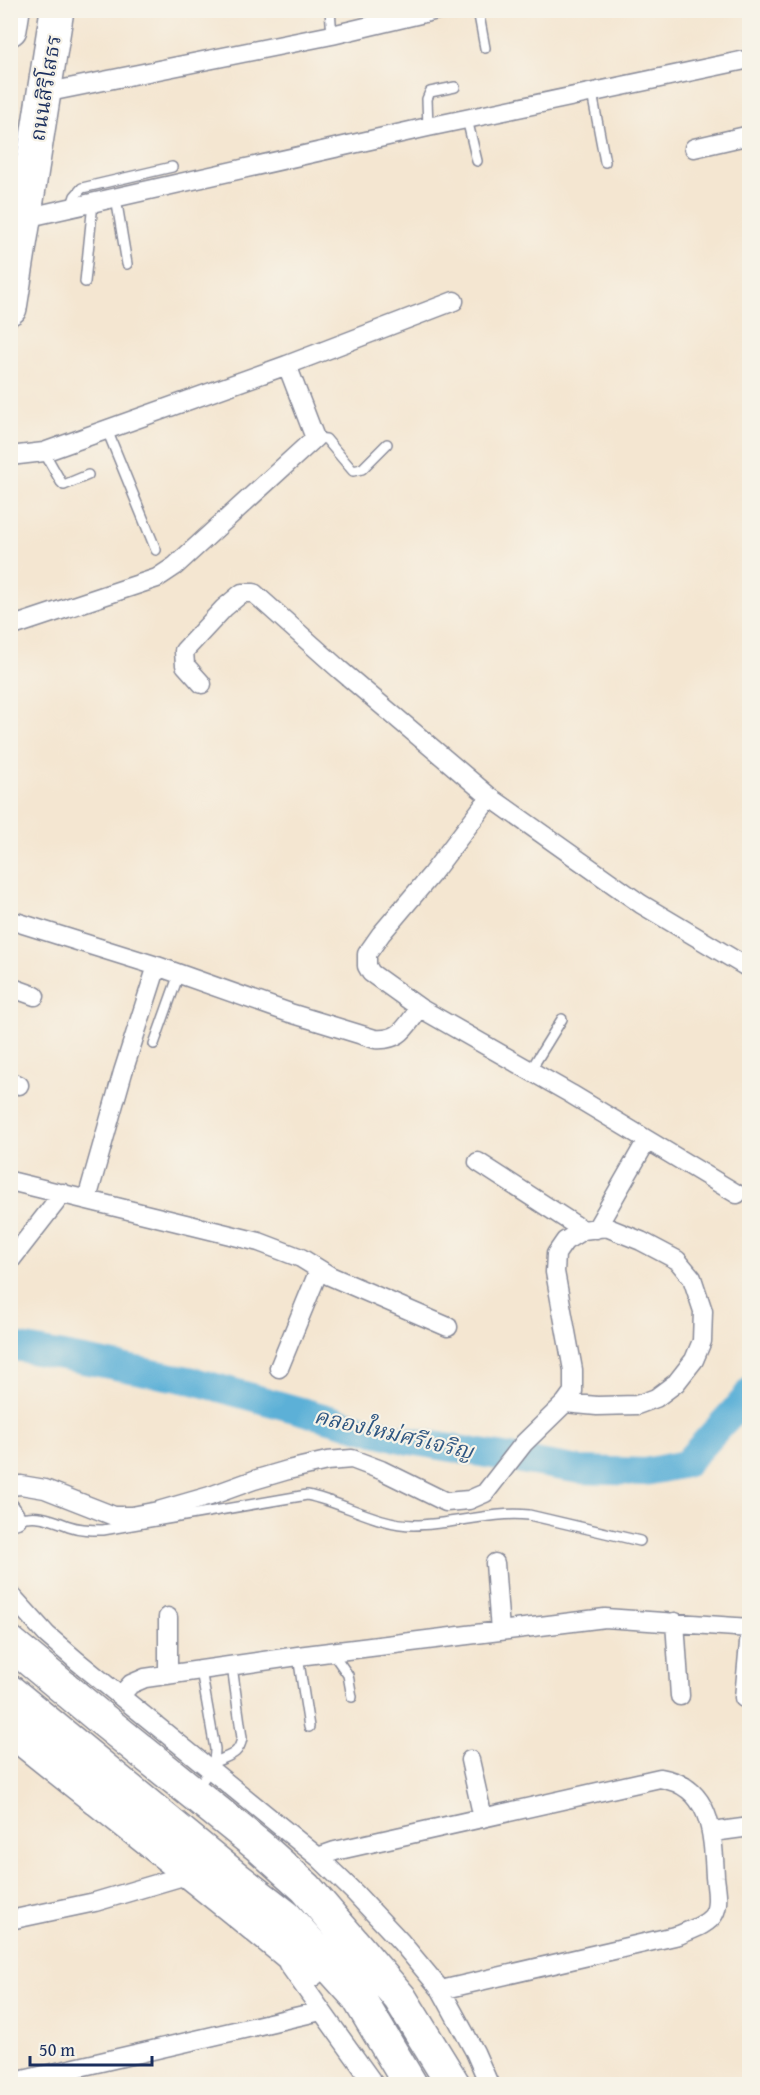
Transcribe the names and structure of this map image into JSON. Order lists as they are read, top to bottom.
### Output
{
  "streets": {
    "highway": ["ถนนสิริโสธร"]
  },
  "water": ["คลองใหม่ศรีเจริญ"],
  "scale_bar": "50 m"
}
